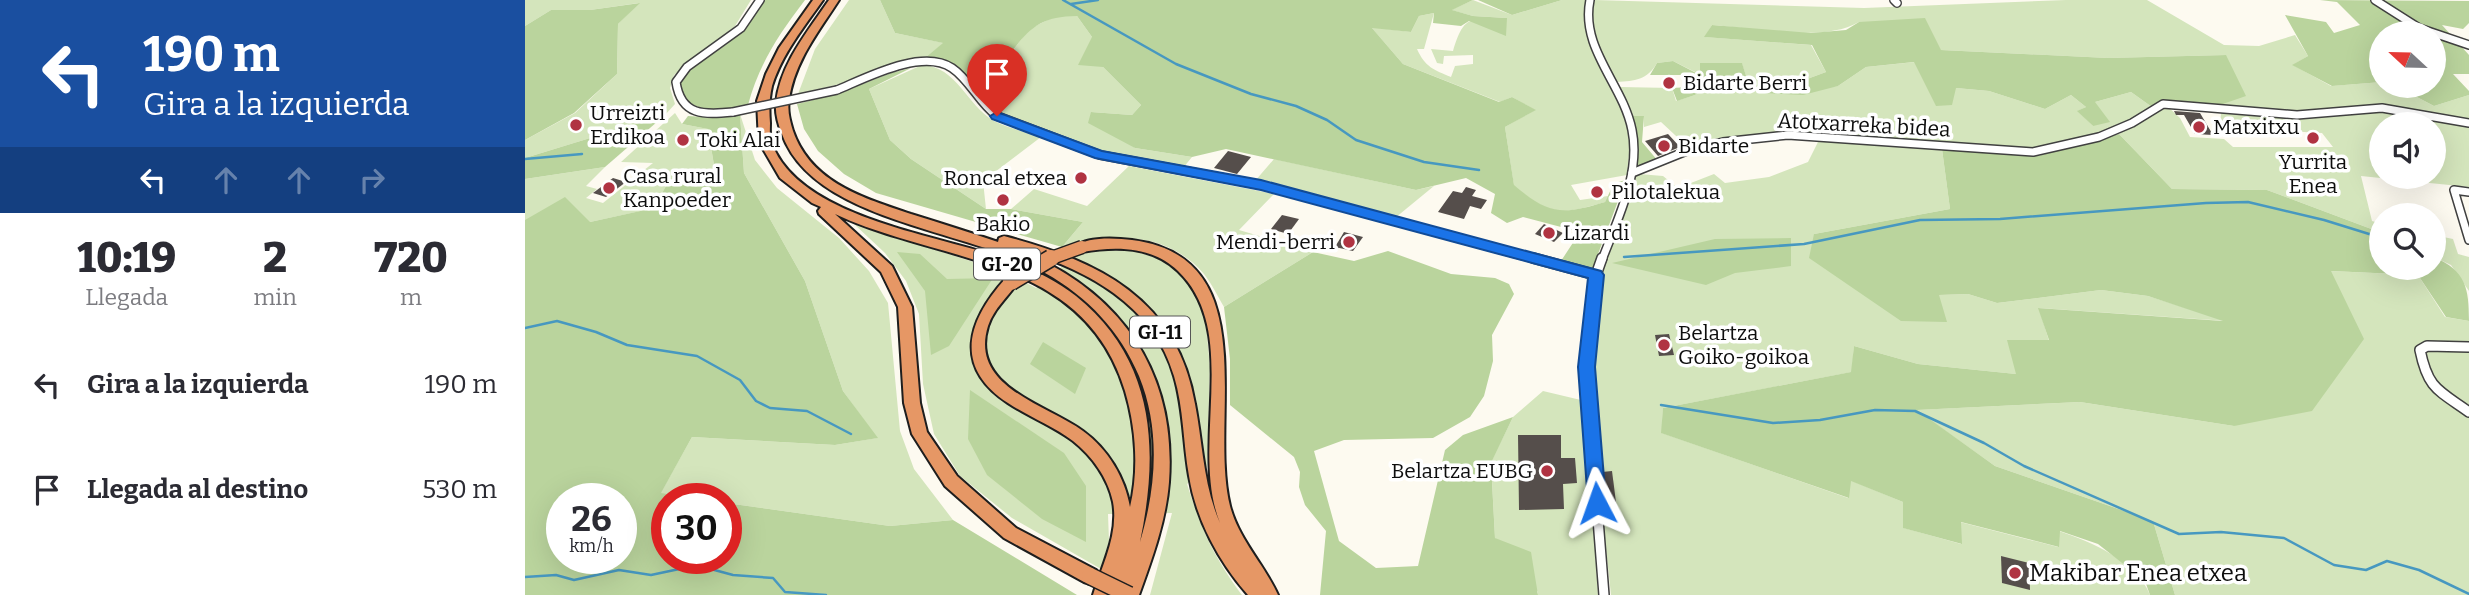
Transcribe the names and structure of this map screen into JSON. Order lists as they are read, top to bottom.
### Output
{
  "streets": {
    "highway": ["GI-20", "GI-11"],
    "street": ["Atotxarreka bidea"]
  },
  "crossings": [
    ["GI-20", "GI-11"]
  ],
  "places": [
    "Bidarte Berri",
    "Urreizti Erdikoa",
    "Matxitxu",
    "Yurrita Enea",
    "Toki Alai",
    "Bidarte",
    "Roncal etxea",
    "Casa rural Kanpoeder",
    "Pilotalekua",
    "Bakio",
    "Lizardi",
    "Mendi-berri",
    "Belartza Goiko-goikoa",
    "Belartza EUBG",
    "Makibar Enea etxea"
  ],
  "north": "left",
  "page": {
    "turn": ["190 m", "Gira a la izquierda"],
    "eta": [
      "10:19",
      "Llegada",
      "2",
      "min",
      "720",
      "m"
    ],
    "list": [
      {
        "name": "Gira a la izquierda",
        "value": "190 m"
      },
      {
        "name": "Llegada al destino",
        "value": "530 m"
      }
    ],
    "speed": "26 km/h",
    "limit": "30"
  }
}
